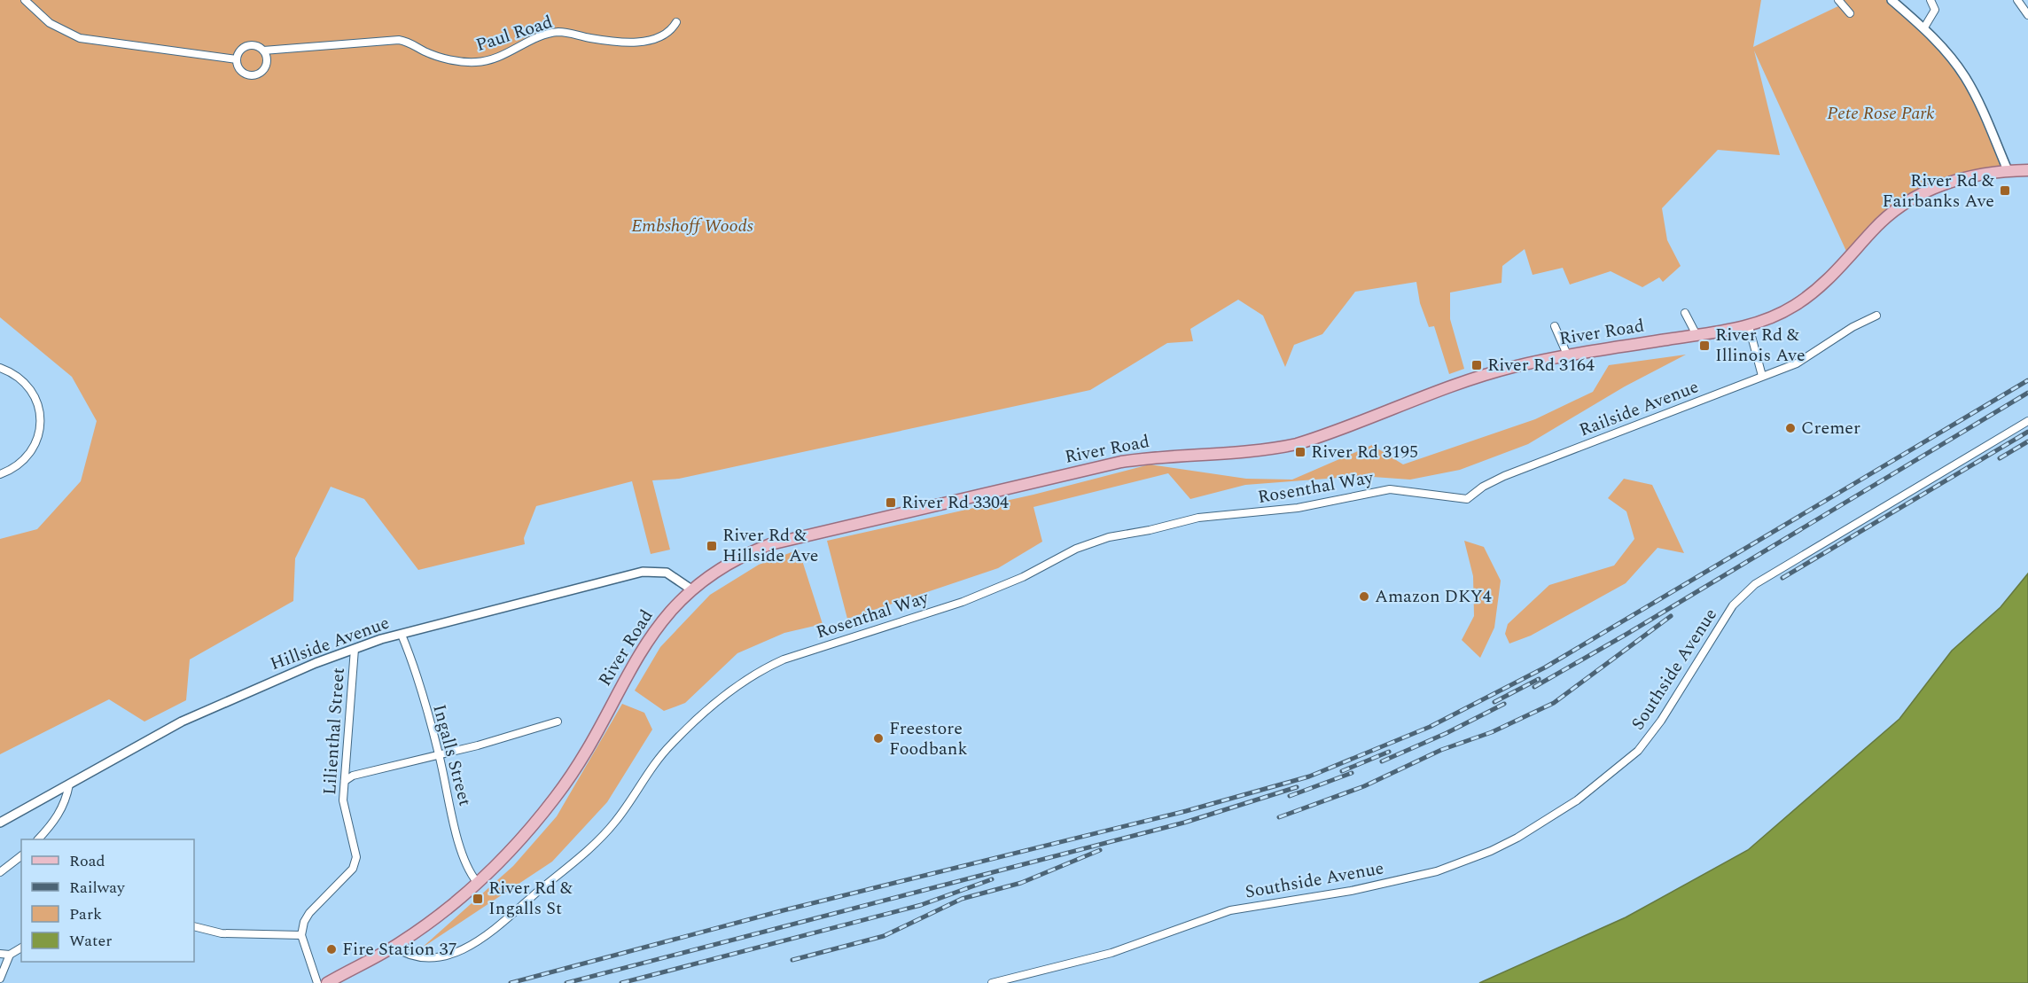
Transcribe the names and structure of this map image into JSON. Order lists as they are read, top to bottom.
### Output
{
  "streets": {
    "main road": ["River Road"],
    "street": [
      "Paul Road",
      "Railside Avenue",
      "Rosenthal Way",
      "Hillside Avenue",
      "Southside Avenue",
      "Lilienthal Street",
      "Ingalls Street"
    ]
  },
  "crossings": [
    ["River Road", "Rosenthal Way"],
    ["River Road", "Hillside Avenue"],
    ["River Road", "Ingalls Street"],
    ["Railside Avenue", "Rosenthal Way"],
    ["Hillside Avenue", "Lilienthal Street"],
    ["Hillside Avenue", "Ingalls Street"]
  ],
  "parks": ["Pete Rose Park", "Embshoff Woods"],
  "places": {
    "transit": [
      "River Rd & Fairbanks Ave",
      "River Rd & Illinois Ave",
      "River Rd 3164",
      "River Rd 3195",
      "River Rd 3304",
      "River Rd & Hillside Ave",
      "River Rd & Ingalls St"
    ],
    "other": [
      "Cremer",
      "Amazon DKY4",
      "Freestore Foodbank",
      "Fire Station 37"
    ]
  },
  "legend": [
    "Road",
    "Railway",
    "Park",
    "Water"
  ]
}
